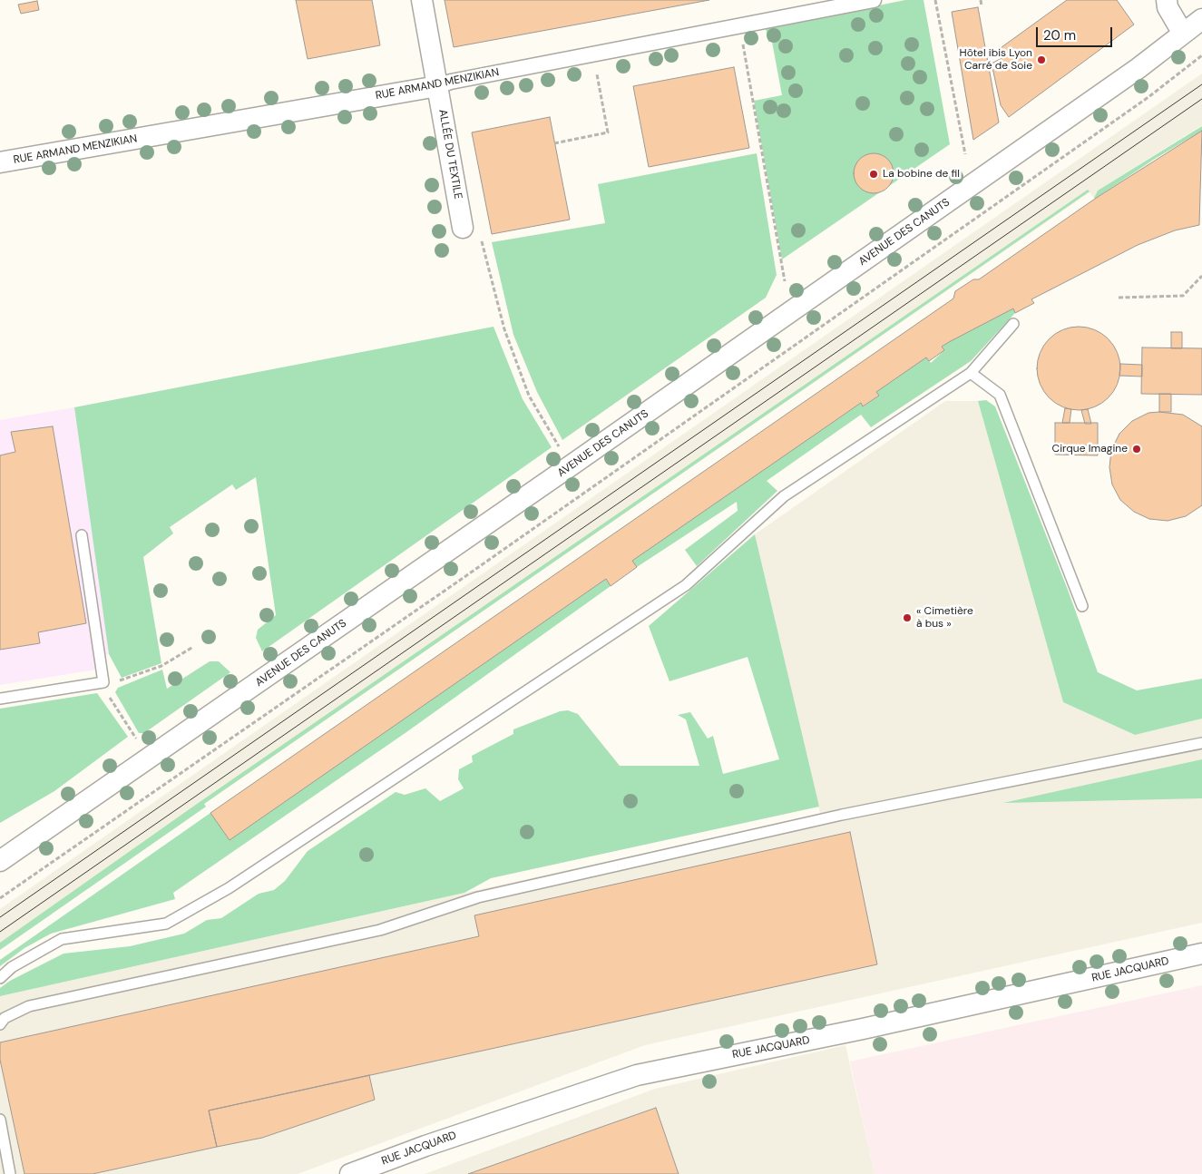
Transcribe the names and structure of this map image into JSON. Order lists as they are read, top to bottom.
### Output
{
  "streets": {
    "street": [
      "RUE ARMAND MENZIKIAN",
      "ALLÉE DU TEXTILE",
      "AVENUE DES CANUTS",
      "RUE JACQUARD"
    ]
  },
  "crossings": [
    ["RUE ARMAND MENZIKIAN", "ALLÉE DU TEXTILE"]
  ],
  "places": [
    "Hôtel ibis Lyon Carré de Soie",
    "La bobine de fil",
    "Cirque Imagine",
    "« Cimetière à bus »"
  ],
  "scale_bar": "20 m"
}
